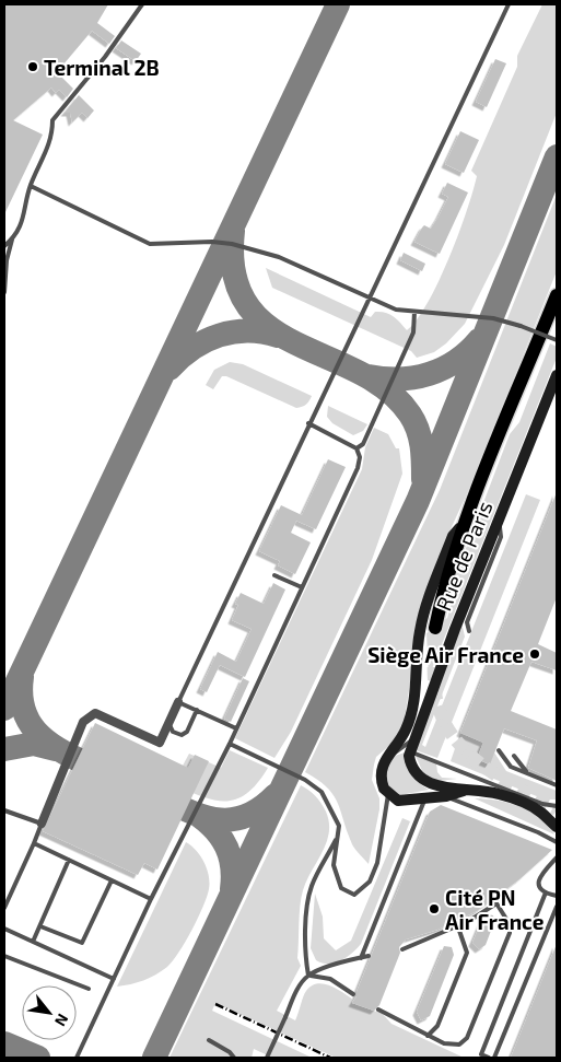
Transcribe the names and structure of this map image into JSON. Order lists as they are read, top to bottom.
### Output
{
  "streets": {
    "street": ["Rue de Paris"]
  },
  "places": ["Terminal 2B", "Siège Air France", "Cité PN Air France"],
  "north": "bottom right"
}
